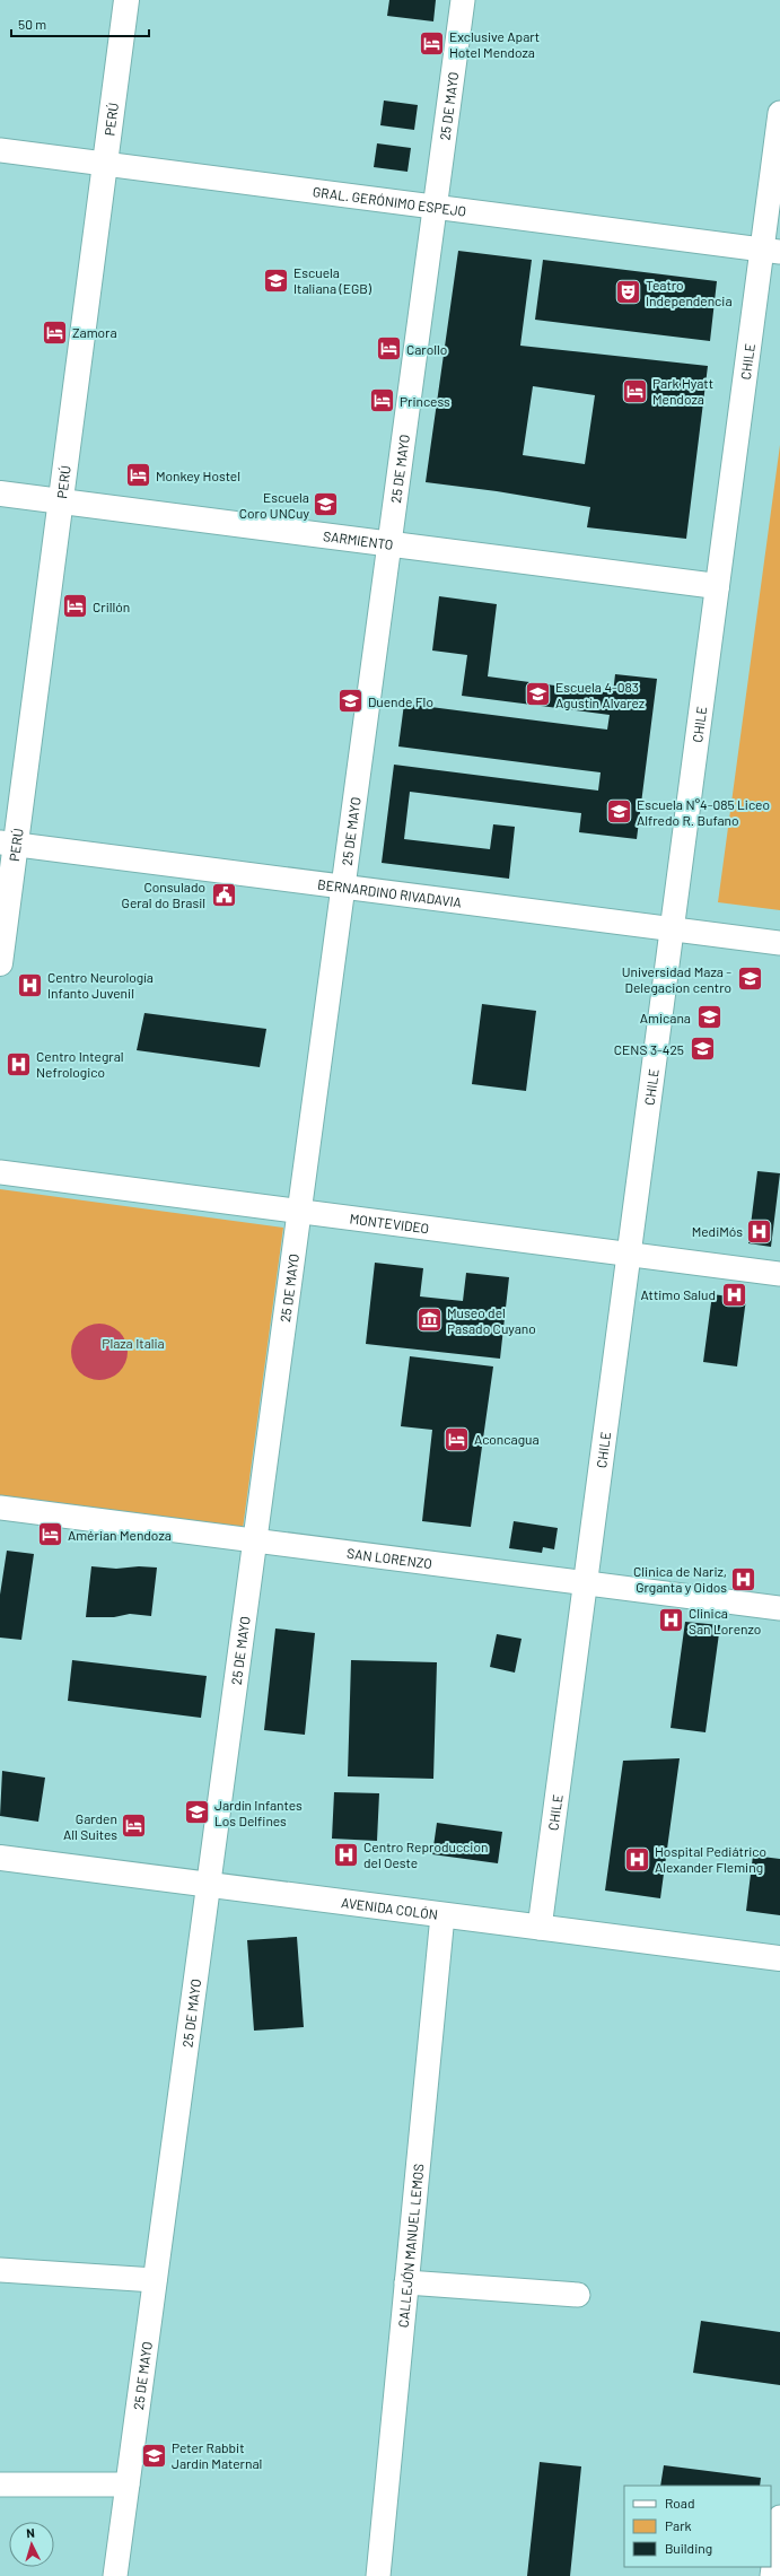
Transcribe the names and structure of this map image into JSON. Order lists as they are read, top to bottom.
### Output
{
  "streets": {
    "main road": ["PERÚ", "SARMIENTO", "AVENIDA COLÓN"],
    "street": [
      "25 DE MAYO",
      "GRAL. GERÓNIMO ESPEJO",
      "CHILE",
      "BERNARDINO RIVADAVIA",
      "MONTEVIDEO",
      "SAN LORENZO",
      "CALLEJÓN MANUEL LEMOS"
    ]
  },
  "crossings": [
    ["25 DE MAYO", "GRAL. GERÓNIMO ESPEJO"],
    ["25 DE MAYO", "SARMIENTO"],
    ["25 DE MAYO", "BERNARDINO RIVADAVIA"],
    ["25 DE MAYO", "MONTEVIDEO"],
    ["25 DE MAYO", "SAN LORENZO"],
    ["25 DE MAYO", "AVENIDA COLÓN"],
    ["PERÚ", "GRAL. GERÓNIMO ESPEJO"],
    ["PERÚ", "SARMIENTO"],
    ["PERÚ", "BERNARDINO RIVADAVIA"],
    ["GRAL. GERÓNIMO ESPEJO", "CHILE"],
    ["CHILE", "SARMIENTO"],
    ["CHILE", "BERNARDINO RIVADAVIA"],
    ["CHILE", "MONTEVIDEO"],
    ["CHILE", "SAN LORENZO"],
    ["CHILE", "AVENIDA COLÓN"],
    ["AVENIDA COLÓN", "CALLEJÓN MANUEL LEMOS"]
  ],
  "parks": ["Plaza Italia"],
  "places": {
    "hotel": [
      "Exclusive Apart Hotel Mendoza",
      "Zamora",
      "Carollo",
      "Park Hyatt Mendoza",
      "Princess",
      "Monkey Hostel",
      "Crillón",
      "Aconcagua",
      "Amérian Mendoza",
      "Garden All Suites"
    ],
    "school or university": [
      "Escuela Italiana (EGB)",
      "Escuela Coro UNCuy",
      "Escuela 4-083 Agustín Alvarez",
      "Duende Flo",
      "Escuela N°4-085 Liceo Alfredo R. Bufano",
      "Universidad Maza - Delegacion centro",
      "Amicana",
      "CENS 3-425",
      "Jardín Infantes Los Delfines",
      "Peter Rabbit Jardín Maternal"
    ],
    "theatre": ["Teatro Independencia"],
    "public building": ["Consulado Geral do Brasil"],
    "hospital": [
      "Centro Neurología Infanto Juvenil",
      "Centro Integral Nefrologico",
      "MediMós",
      "Attimo Salud",
      "Clinica de Nariz, Grganta y Oidos",
      "Clinica San Lorenzo",
      "Centro Reproduccion del Oeste",
      "Hospital Pediátrico Alexander Fleming"
    ],
    "museum": ["Museo del Pasado Cuyano"]
  },
  "legend": ["Road", "Park", "Building"],
  "scale_bar": "50 m",
  "north": "top"
}
